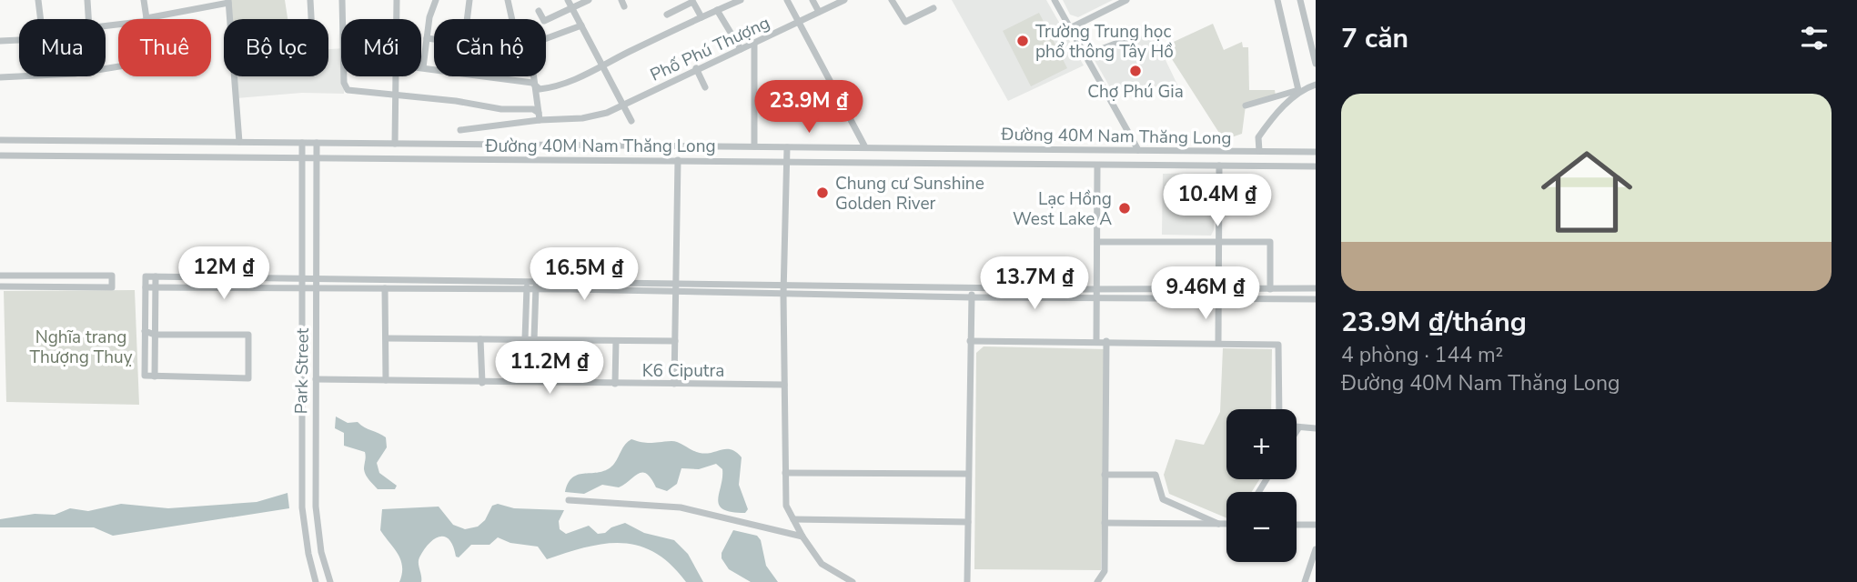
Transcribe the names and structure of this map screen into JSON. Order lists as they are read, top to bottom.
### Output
{
  "streets": {
    "street": [
      "Phố Phú Thượng",
      "Đường 40M Nam Thăng Long",
      "K6 Ciputra",
      "Park Street"
    ]
  },
  "crossings": [
    ["Đường 40M Nam Thăng Long", "Park Street"],
    ["K6 Ciputra", "Park Street"]
  ],
  "parks": ["Nghĩa trang Thượng Thuỵ"],
  "places": [
    "Trường Trung học phổ thông Tây Hồ",
    "Chợ Phú Gia",
    "Chung cư Sunshine Golden River",
    "Lạc Hồng West Lake A"
  ],
  "page": {
    "heading": "7 căn",
    "chip": [
      "Mua",
      "Thuê",
      "Bộ lọc",
      "Mới",
      "Căn hộ"
    ],
    "list": [
      {
        "name": "23.9M ₫/tháng",
        "note": "4 phòng · 144 m² · Đường 40M Nam Thăng Long"
      }
    ],
    "price": [
      "23.9M ₫",
      "10.4M ₫",
      "12M ₫",
      "16.5M ₫",
      "13.7M ₫",
      "9.46M ₫",
      "11.2M ₫"
    ],
    "map_buttons": ["+", "−"]
  }
}
